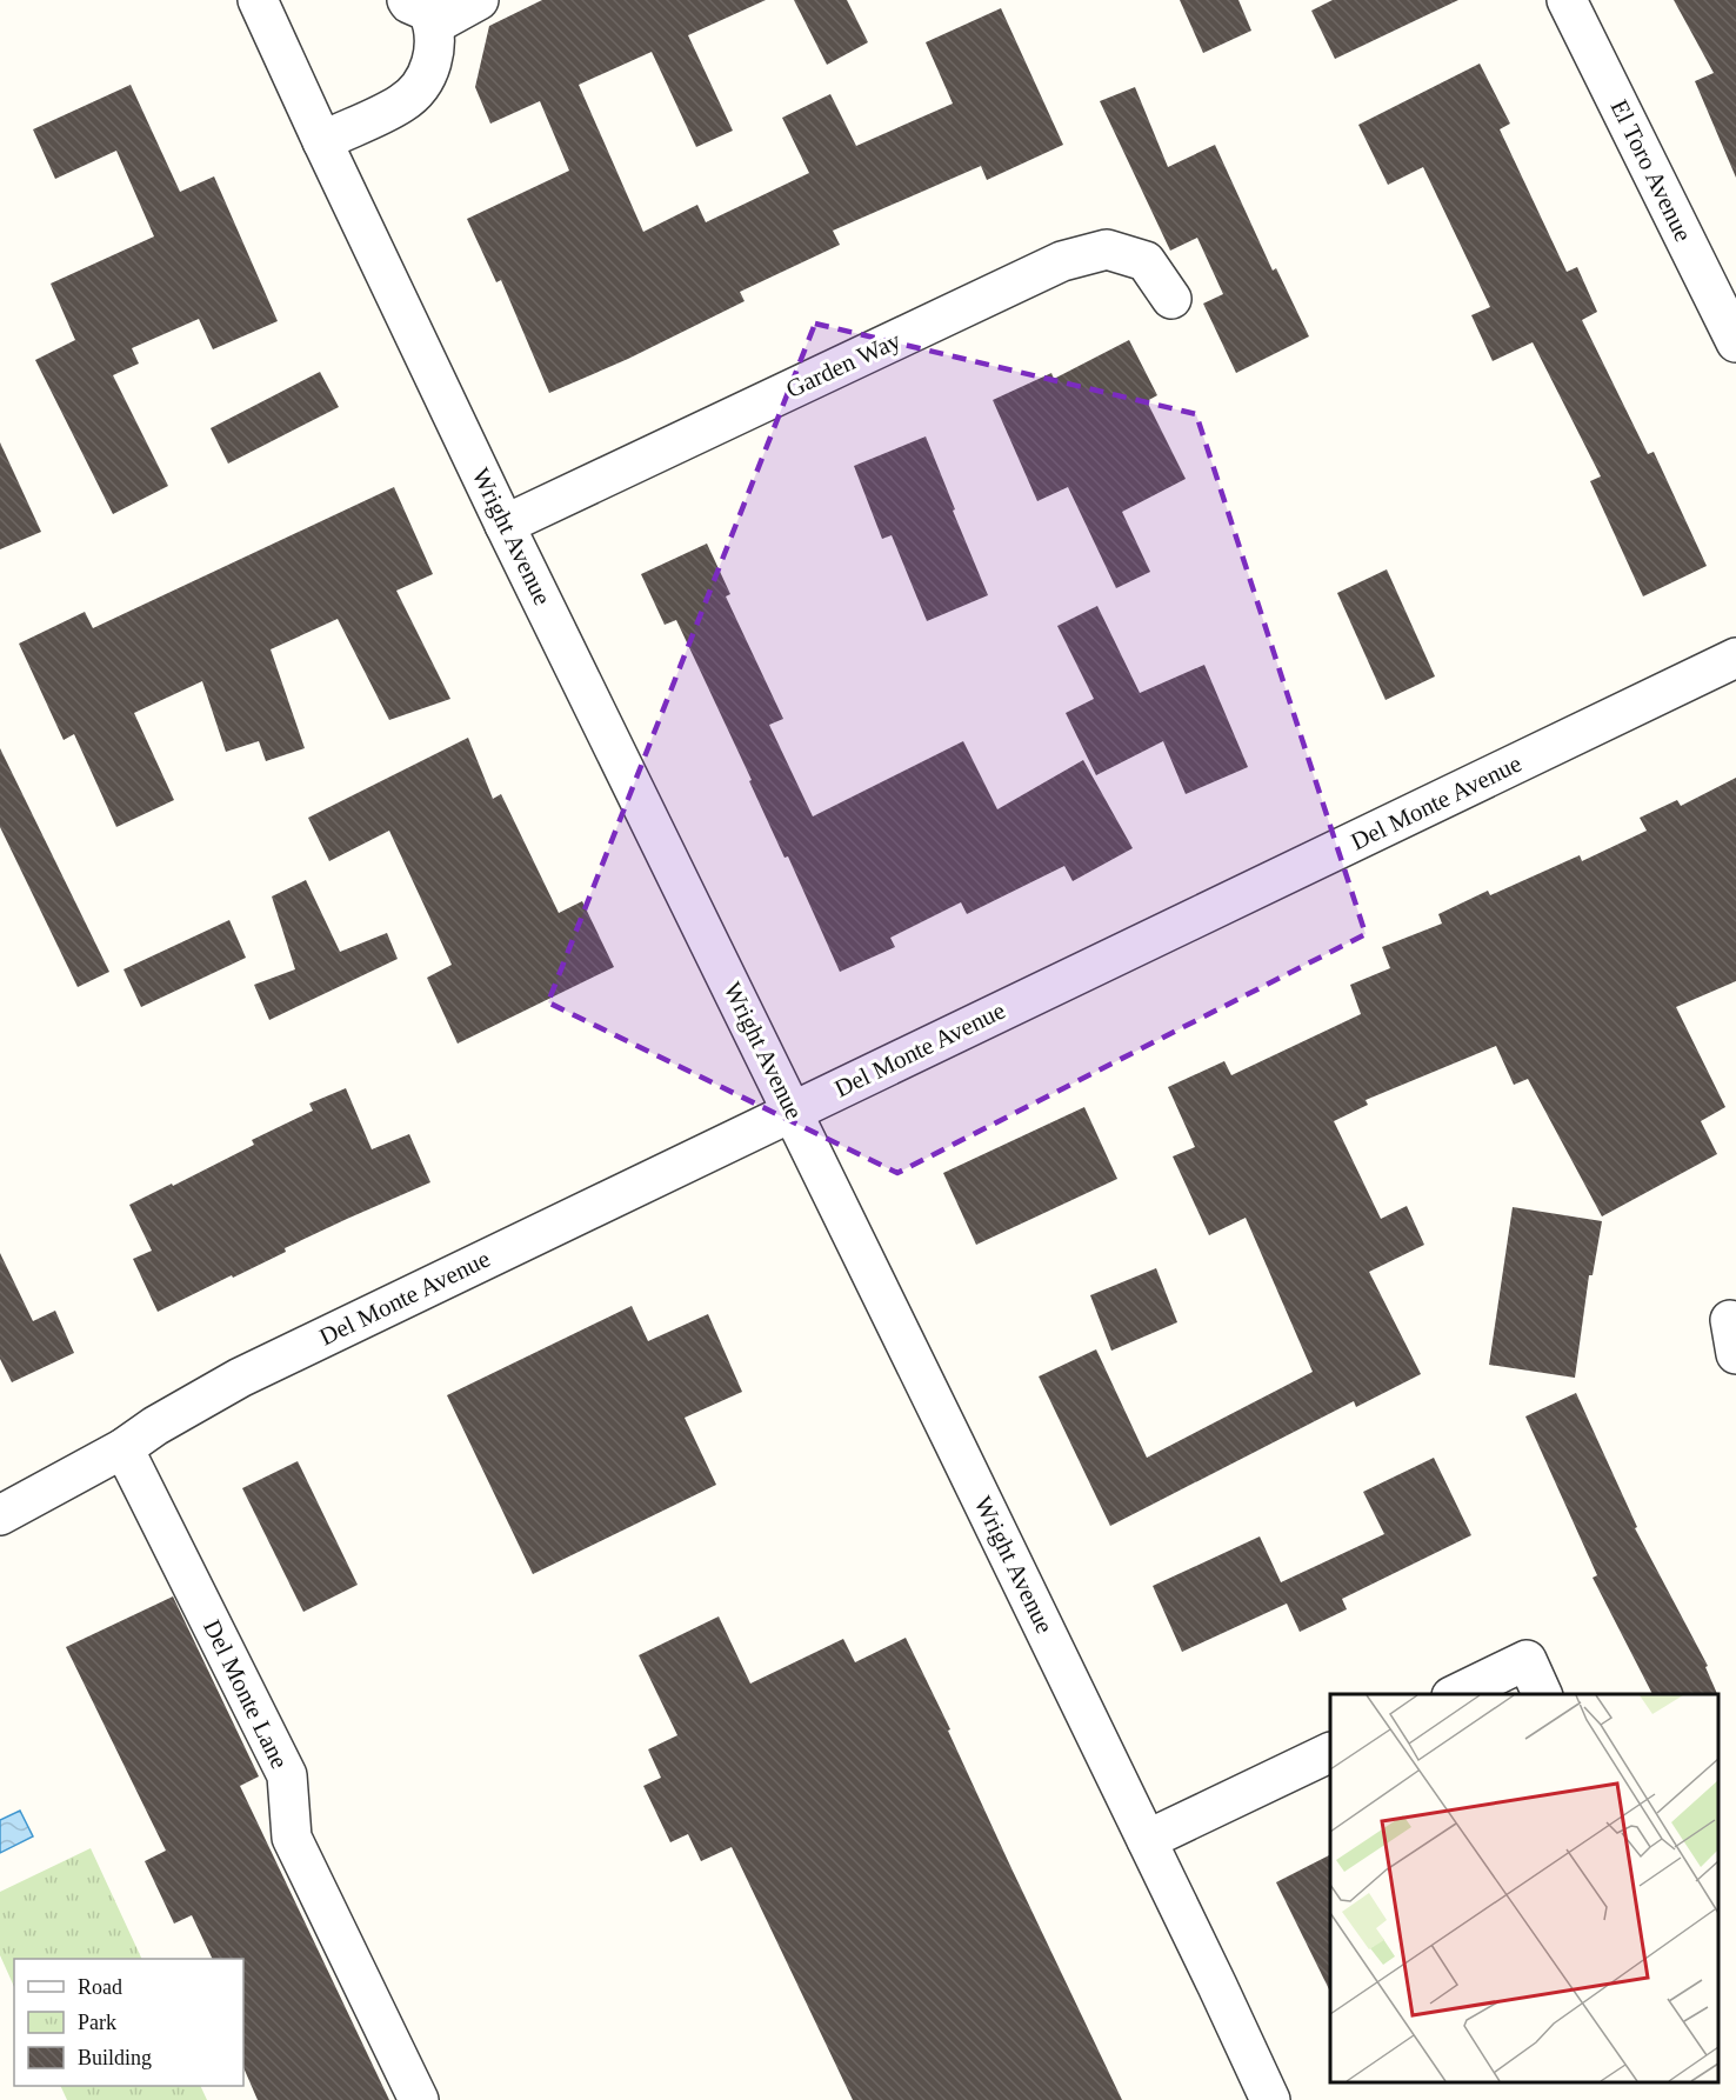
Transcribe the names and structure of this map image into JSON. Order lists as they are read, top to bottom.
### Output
{
  "streets": {
    "street": [
      "El Toro Avenue",
      "Garden Way",
      "Wright Avenue",
      "Del Monte Avenue",
      "Del Monte Lane"
    ]
  },
  "crossings": [
    ["Garden Way", "Wright Avenue"],
    ["Wright Avenue", "Del Monte Avenue"],
    ["Del Monte Avenue", "Del Monte Lane"]
  ],
  "legend": ["Road", "Park", "Building"]
}
